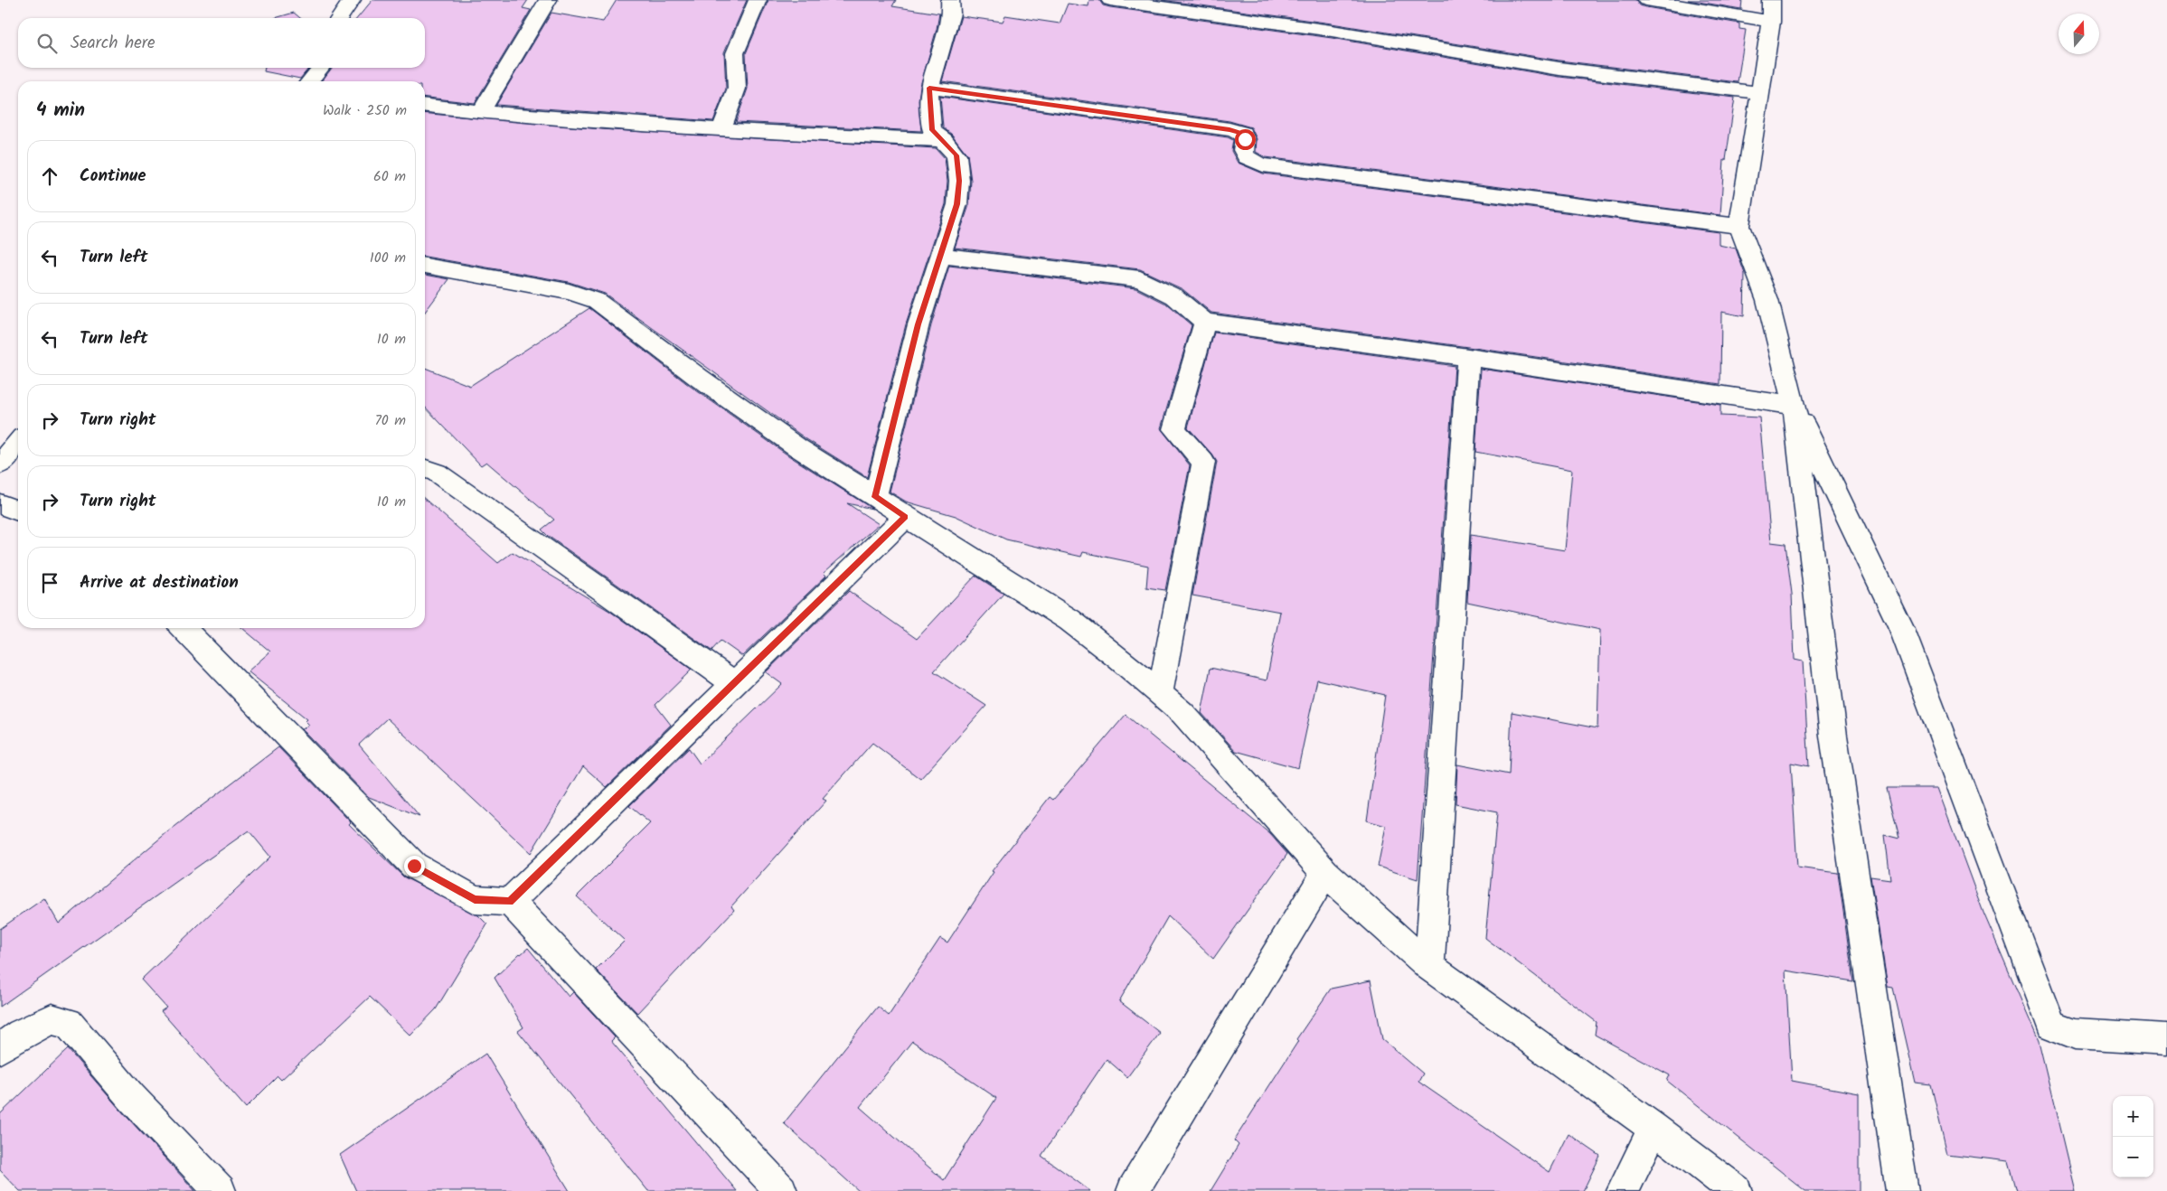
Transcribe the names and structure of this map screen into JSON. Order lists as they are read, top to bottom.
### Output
{
  "north": "top",
  "page": {
    "search": "Search here",
    "heading": ["4 min", "Walk · 250 m"],
    "list": [
      ["Continue", "60 m"],
      ["Turn left", "100 m"],
      ["Turn left", "10 m"],
      ["Turn right", "70 m"],
      ["Turn right", "10 m"],
      "Arrive at destination"
    ],
    "map_buttons": ["+", "−"]
  }
}
